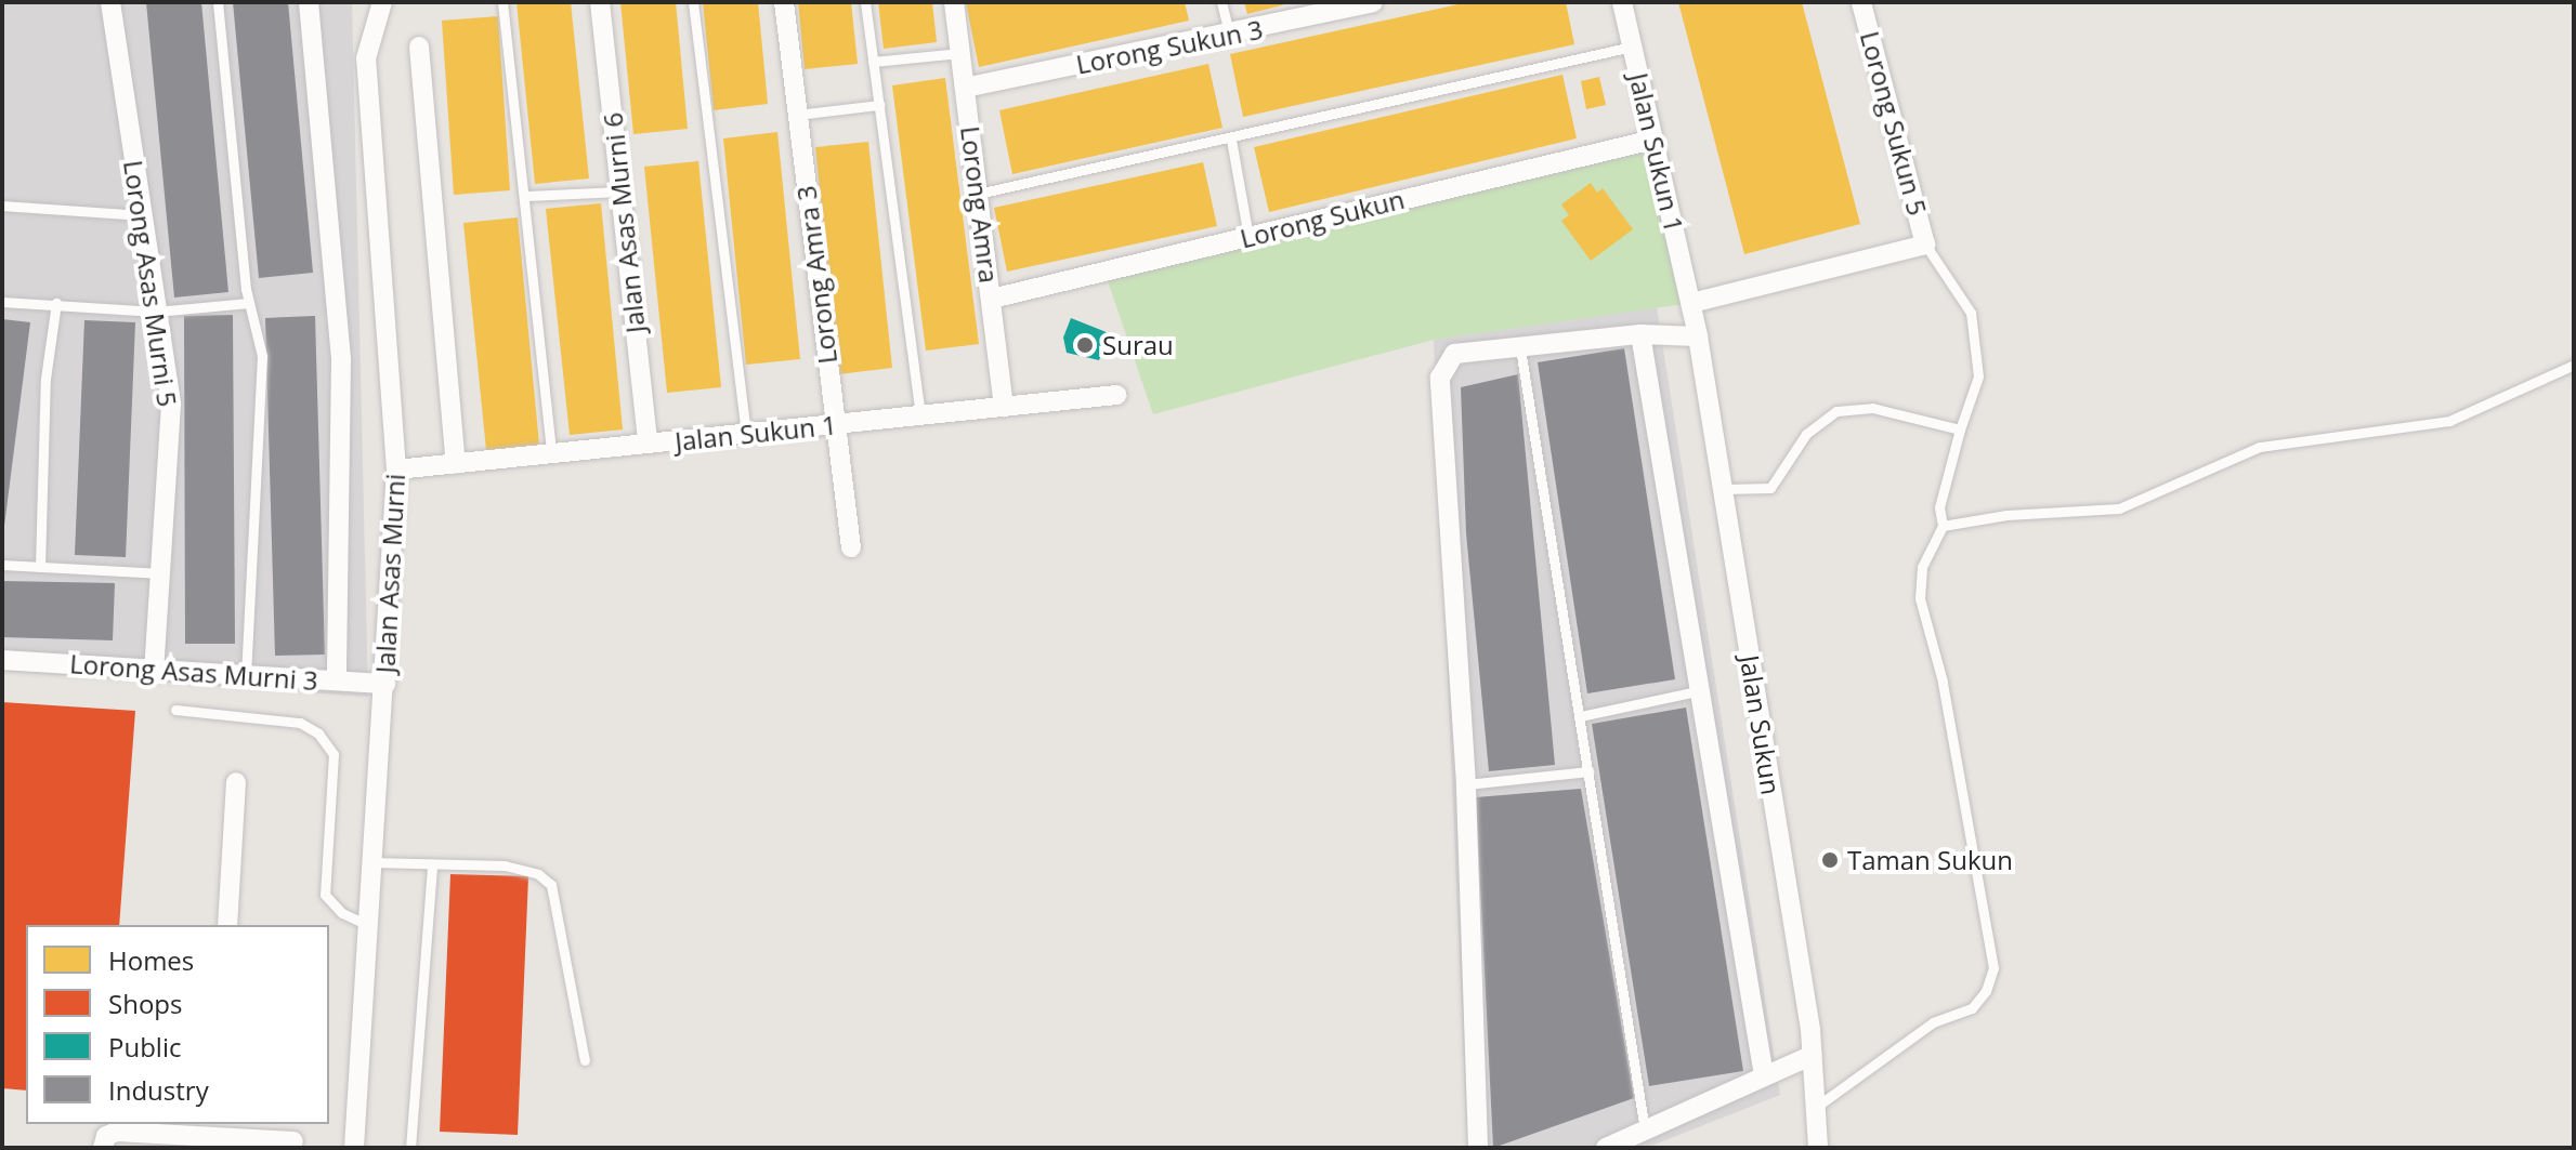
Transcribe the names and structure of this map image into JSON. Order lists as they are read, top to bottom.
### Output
{
  "streets": {
    "street": [
      "Lorong Sukun 3",
      "Lorong Sukun 5",
      "Jalan Sukun 1",
      "Lorong Amra",
      "Lorong Sukun",
      "Jalan Asas Murni 6",
      "Lorong Amra 3",
      "Lorong Asas Murni 5",
      "Jalan Asas Murni",
      "Lorong Asas Murni 3",
      "Jalan Sukun"
    ]
  },
  "crossings": [
    ["Lorong Sukun 3", "Lorong Amra"],
    ["Jalan Sukun 1", "Lorong Amra"],
    ["Jalan Sukun 1", "Lorong Sukun"],
    ["Jalan Sukun 1", "Jalan Asas Murni 6"],
    ["Jalan Sukun 1", "Lorong Amra 3"],
    ["Jalan Sukun 1", "Jalan Asas Murni"],
    ["Jalan Sukun 1", "Jalan Sukun"],
    ["Lorong Amra", "Lorong Sukun"],
    ["Lorong Asas Murni 5", "Lorong Asas Murni 3"],
    ["Jalan Asas Murni", "Lorong Asas Murni 3"]
  ],
  "places": ["Surau", "Taman Sukun"],
  "legend": [
    "Homes",
    "Shops",
    "Public",
    "Industry"
  ]
}
